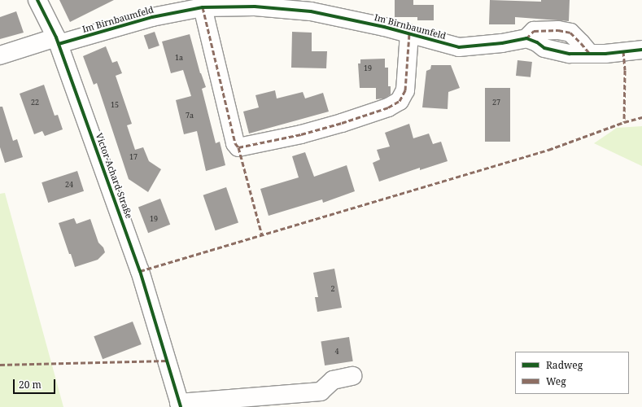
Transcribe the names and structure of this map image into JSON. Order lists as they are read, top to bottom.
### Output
{
  "streets": {
    "street": ["Im Birnbaumfeld", "Victor-Achard-Straße"]
  },
  "crossings": [
    ["Im Birnbaumfeld", "Victor-Achard-Straße"]
  ],
  "house_numbers": [
    "1a",
    "19",
    "22",
    "27",
    "15",
    "7a",
    "17",
    "24",
    "19",
    "2",
    "4"
  ],
  "legend": ["Radweg", "Weg"],
  "scale_bar": "20 m"
}
